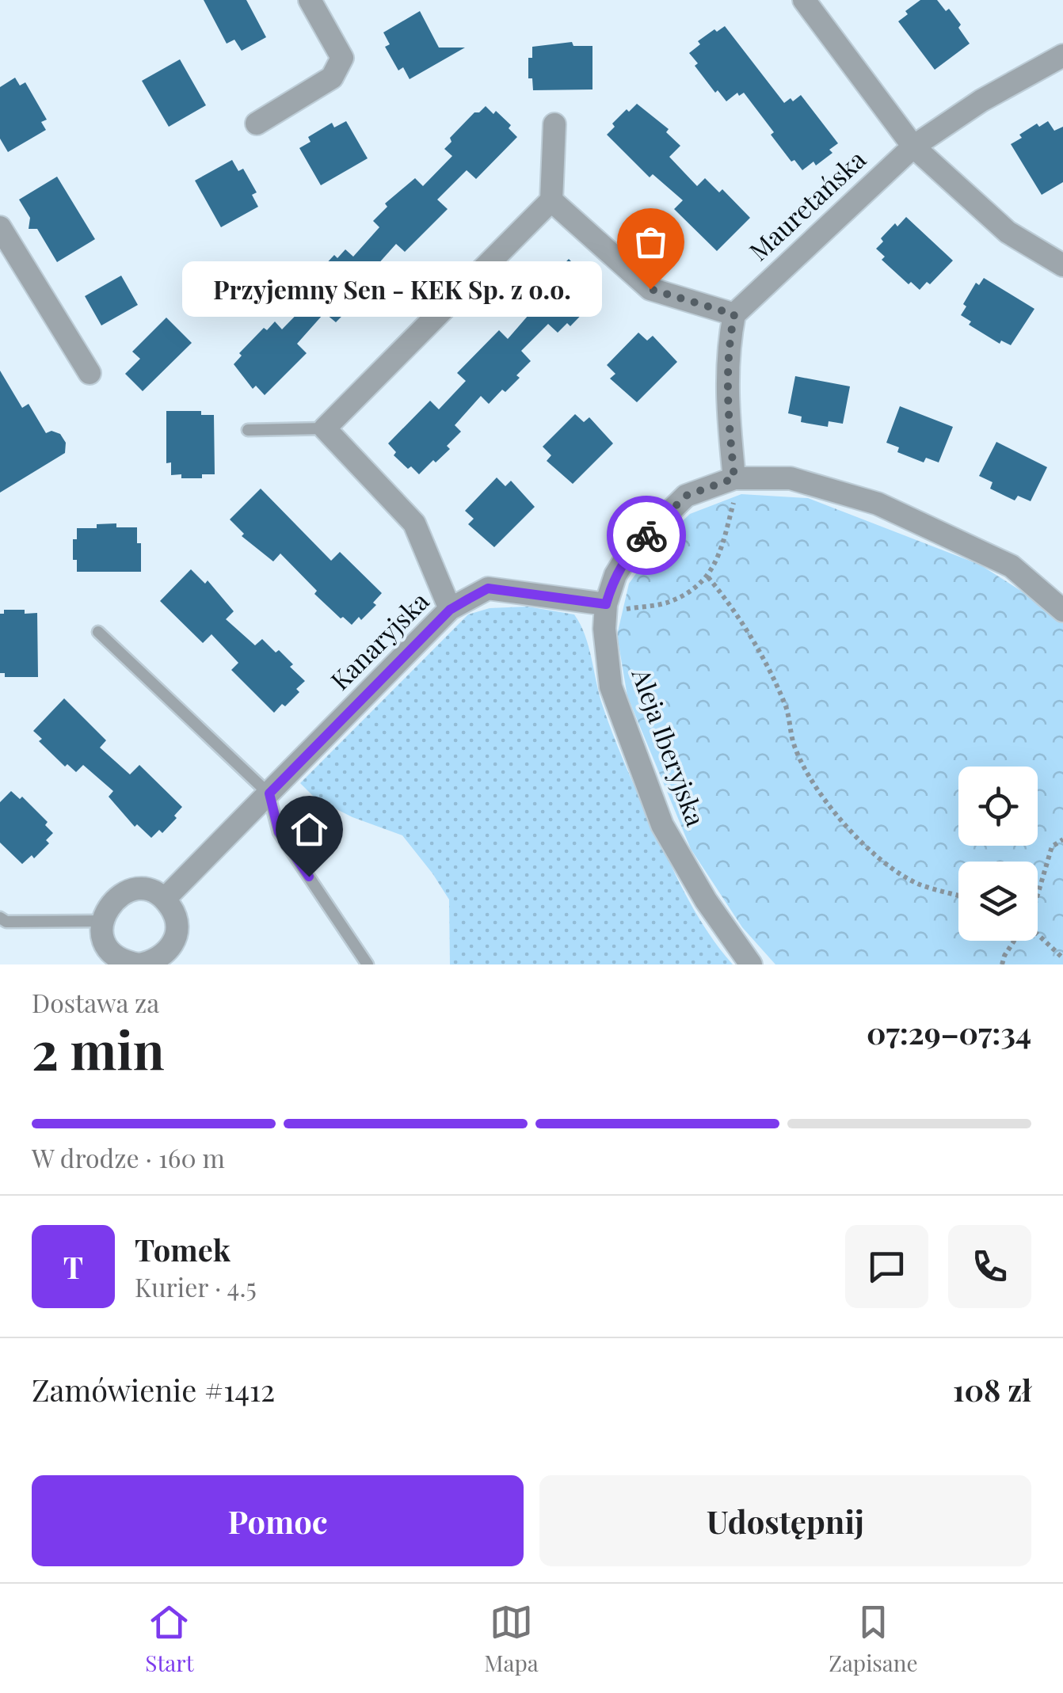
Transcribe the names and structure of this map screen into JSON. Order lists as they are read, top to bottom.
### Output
{
  "streets": {
    "street": ["Mauretańska", "Kanaryjska", "Aleja Iberyjska"]
  },
  "crossings": [
    ["Kanaryjska", "Aleja Iberyjska"]
  ],
  "places": ["Przyjemny Sen - KEK Sp. z o.o."],
  "page": {
    "bubble": "Przyjemny Sen - KEK Sp. z o.o.",
    "heading": ["2 min", "Dostawa za", "07:29–07:34"],
    "panel": [
      "Tomek",
      "Kurier · 4.5",
      "Zamówienie #1412",
      "108 zł"
    ],
    "bar": "W drodze · 160 m",
    "round": "T",
    "buttons": ["Pomoc", "Udostępnij"],
    "tabs": ["Start", "Mapa", "Zapisane"]
  }
}
